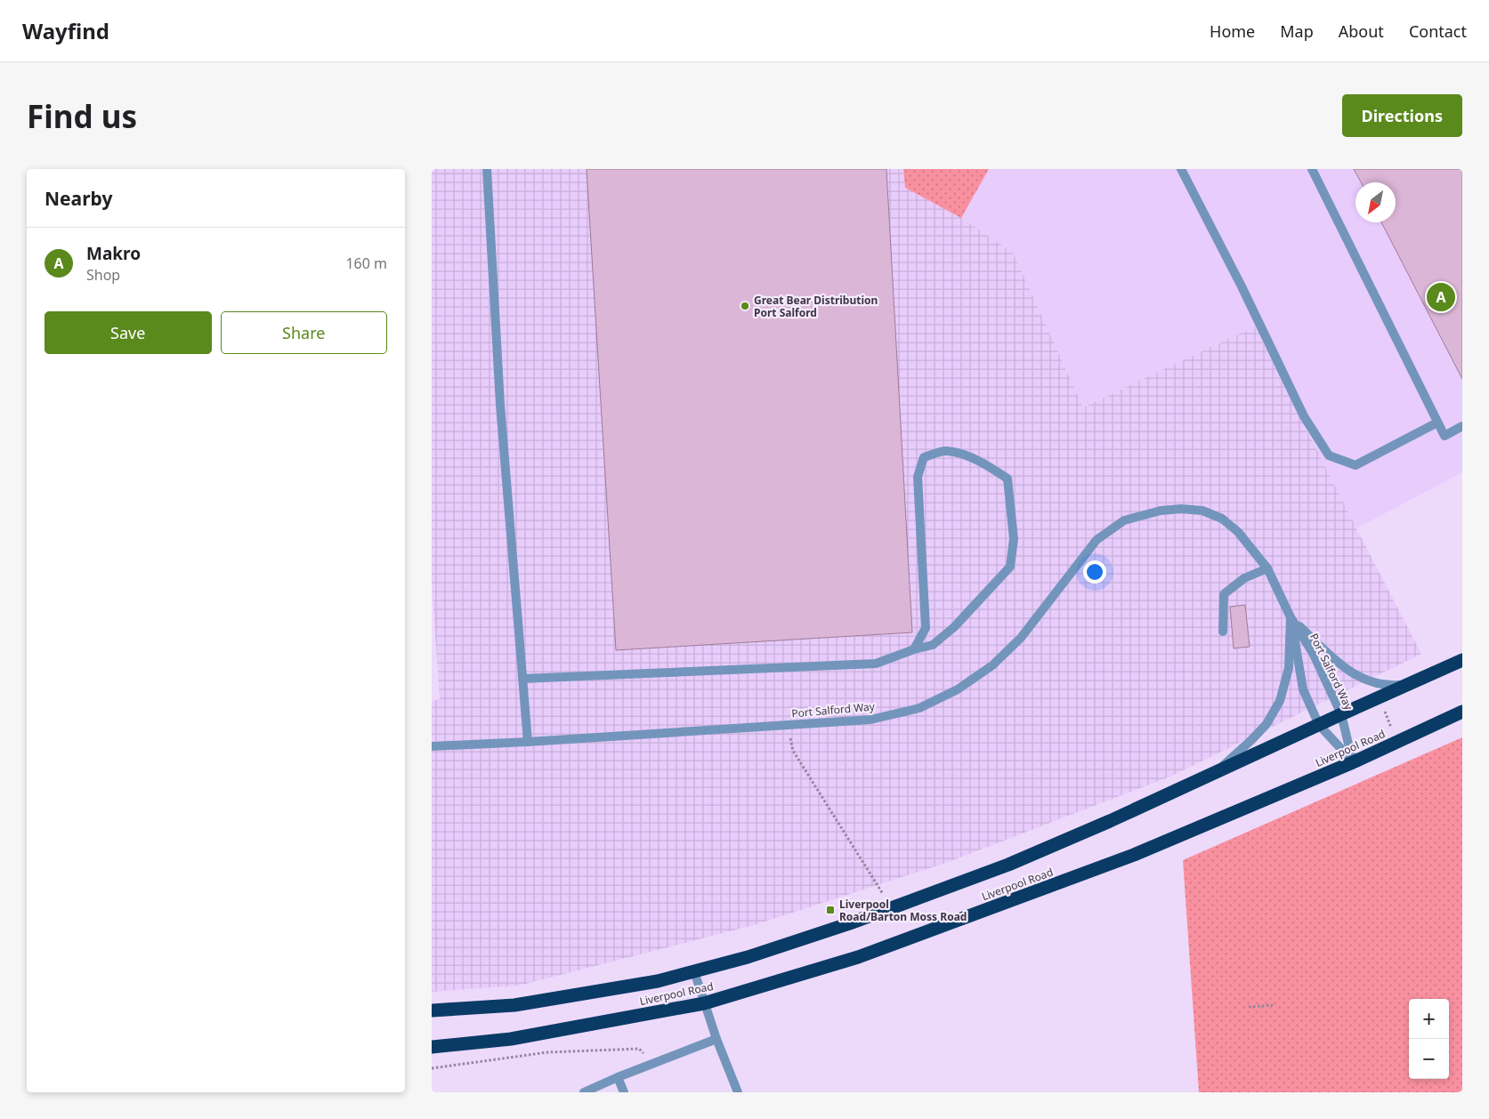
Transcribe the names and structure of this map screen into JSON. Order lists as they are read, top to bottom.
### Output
{
  "streets": {
    "highway": ["Liverpool Road"],
    "street": ["Port Salford Way"]
  },
  "crossings": [
    ["Port Salford Way", "Liverpool Road"]
  ],
  "places": {
    "other": ["Great Bear Distribution Port Salford"],
    "transit": ["Liverpool Road/Barton Moss Road"]
  },
  "north": "bottom left",
  "page": {
    "header": "Wayfind",
    "nav": [
      "Home",
      "Map",
      "About",
      "Contact"
    ],
    "buttons": [
      "Directions",
      ["Save", "Share"]
    ],
    "title": "Find us",
    "heading": "Nearby",
    "list": [
      {
        "mark": "A",
        "name": "Makro",
        "note": "Shop",
        "value": "160 m"
      }
    ],
    "pins": "A",
    "map_buttons": ["+", "−"]
  }
}
